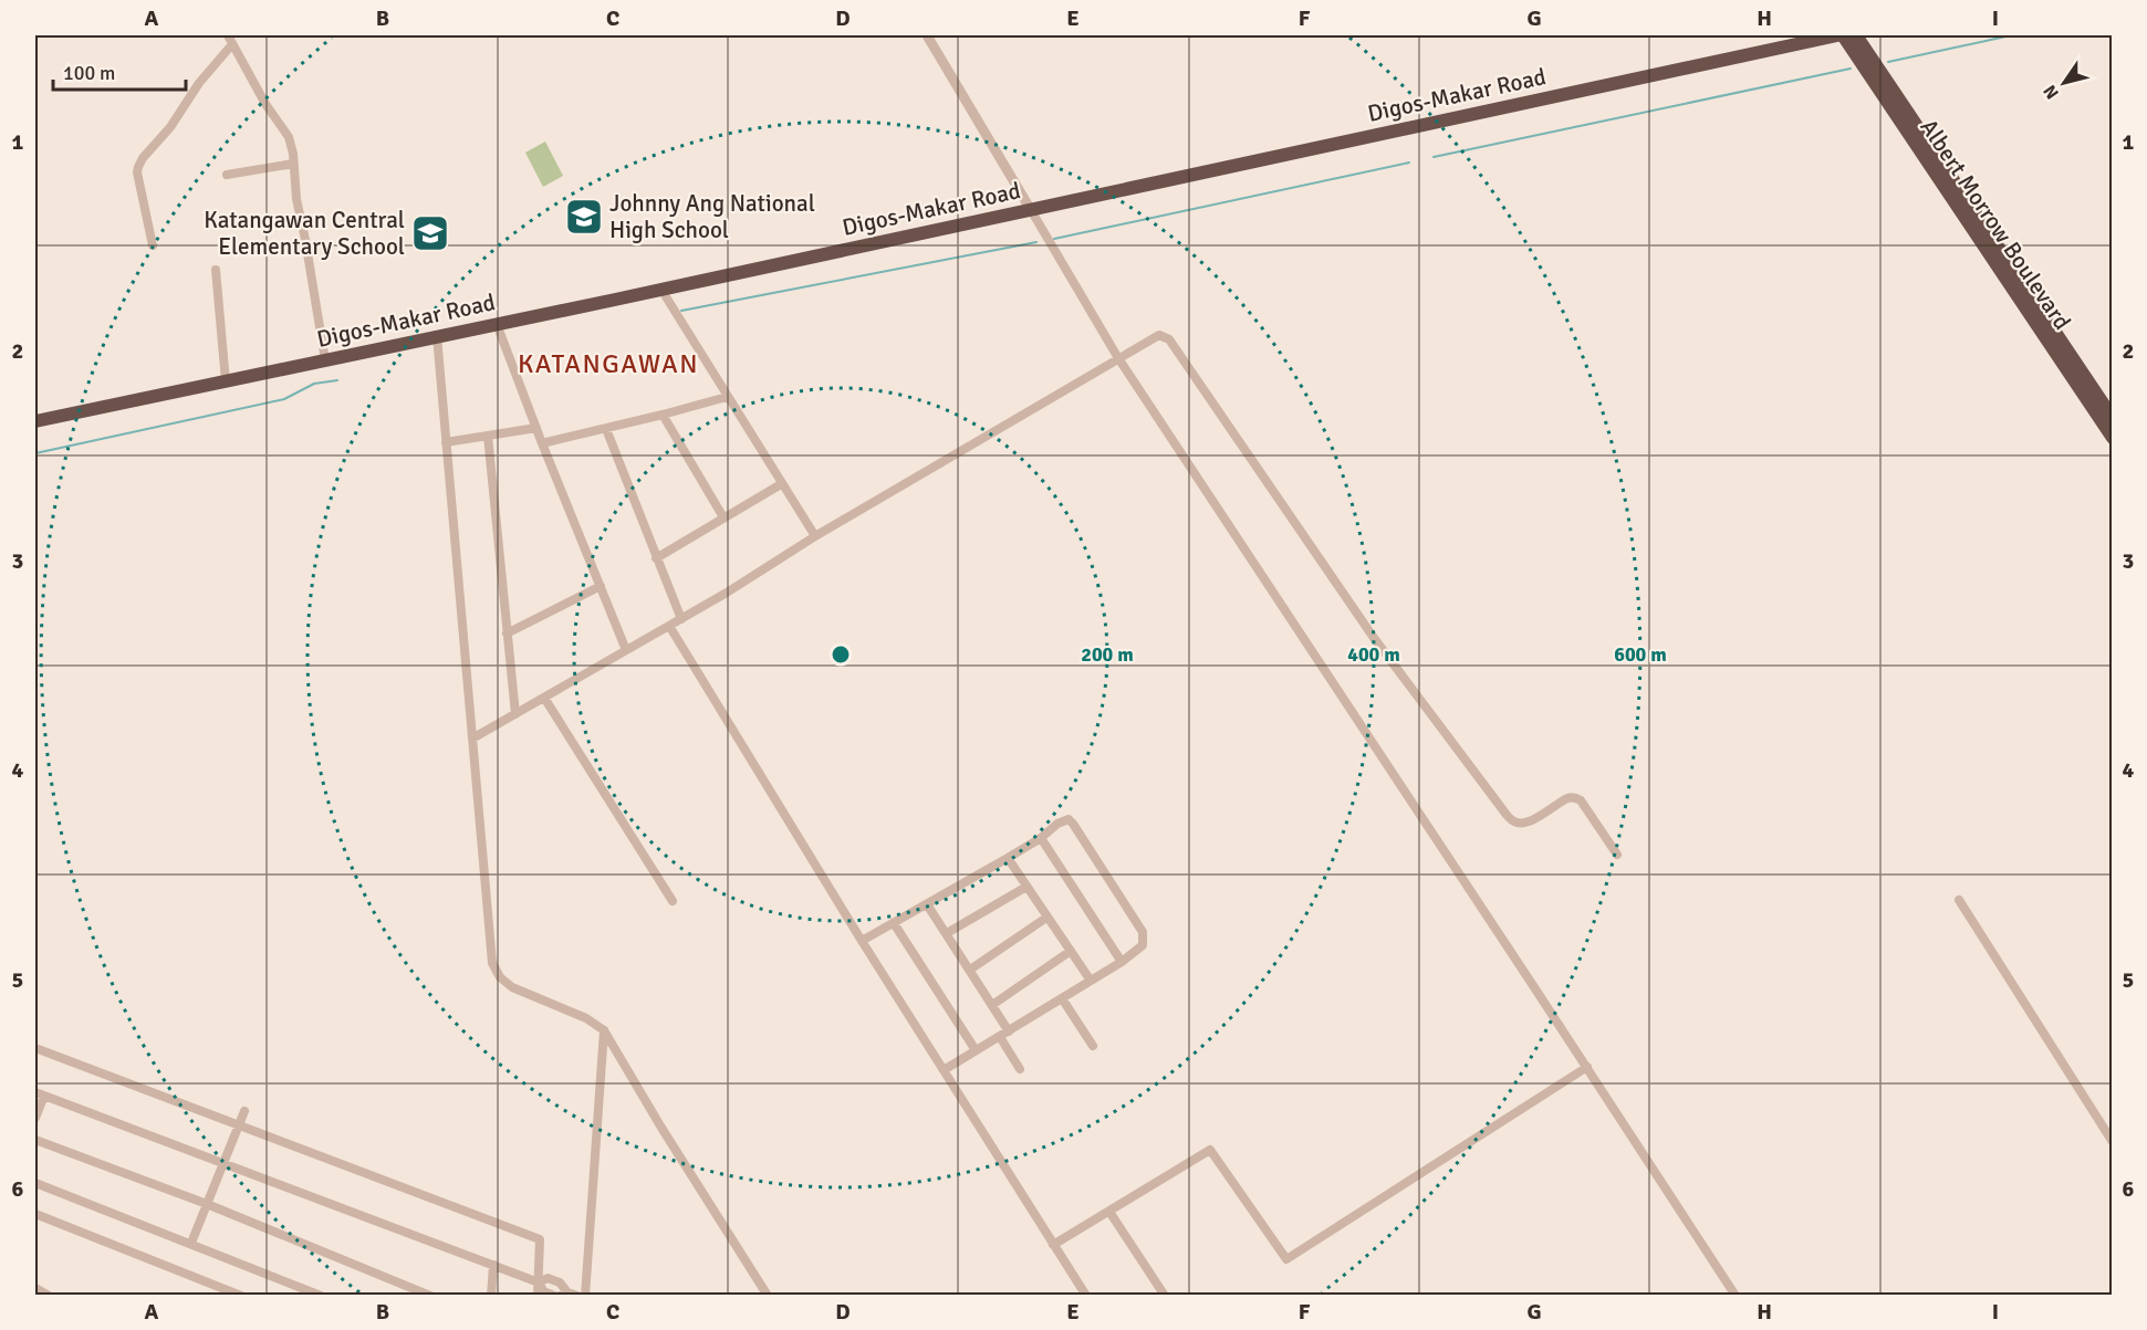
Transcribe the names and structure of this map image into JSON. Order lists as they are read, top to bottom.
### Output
{
  "streets": {
    "highway": ["Digos-Makar Road", "Albert Morrow Boulevard"]
  },
  "districts": ["KATANGAWAN"],
  "places": {
    "school or university": ["Johnny Ang National High School", "Katangawan Central Elementary School"]
  },
  "scale_bar": "100 m",
  "north": "bottom left",
  "grid": {
    "columns": [
      "A",
      "B",
      "C",
      "D",
      "E",
      "F",
      "G",
      "H",
      "I"
    ],
    "rows": [
      "1",
      "2",
      "3",
      "4",
      "5",
      "6"
    ]
  },
  "rings": ["200 m", "400 m", "600 m"]
}
